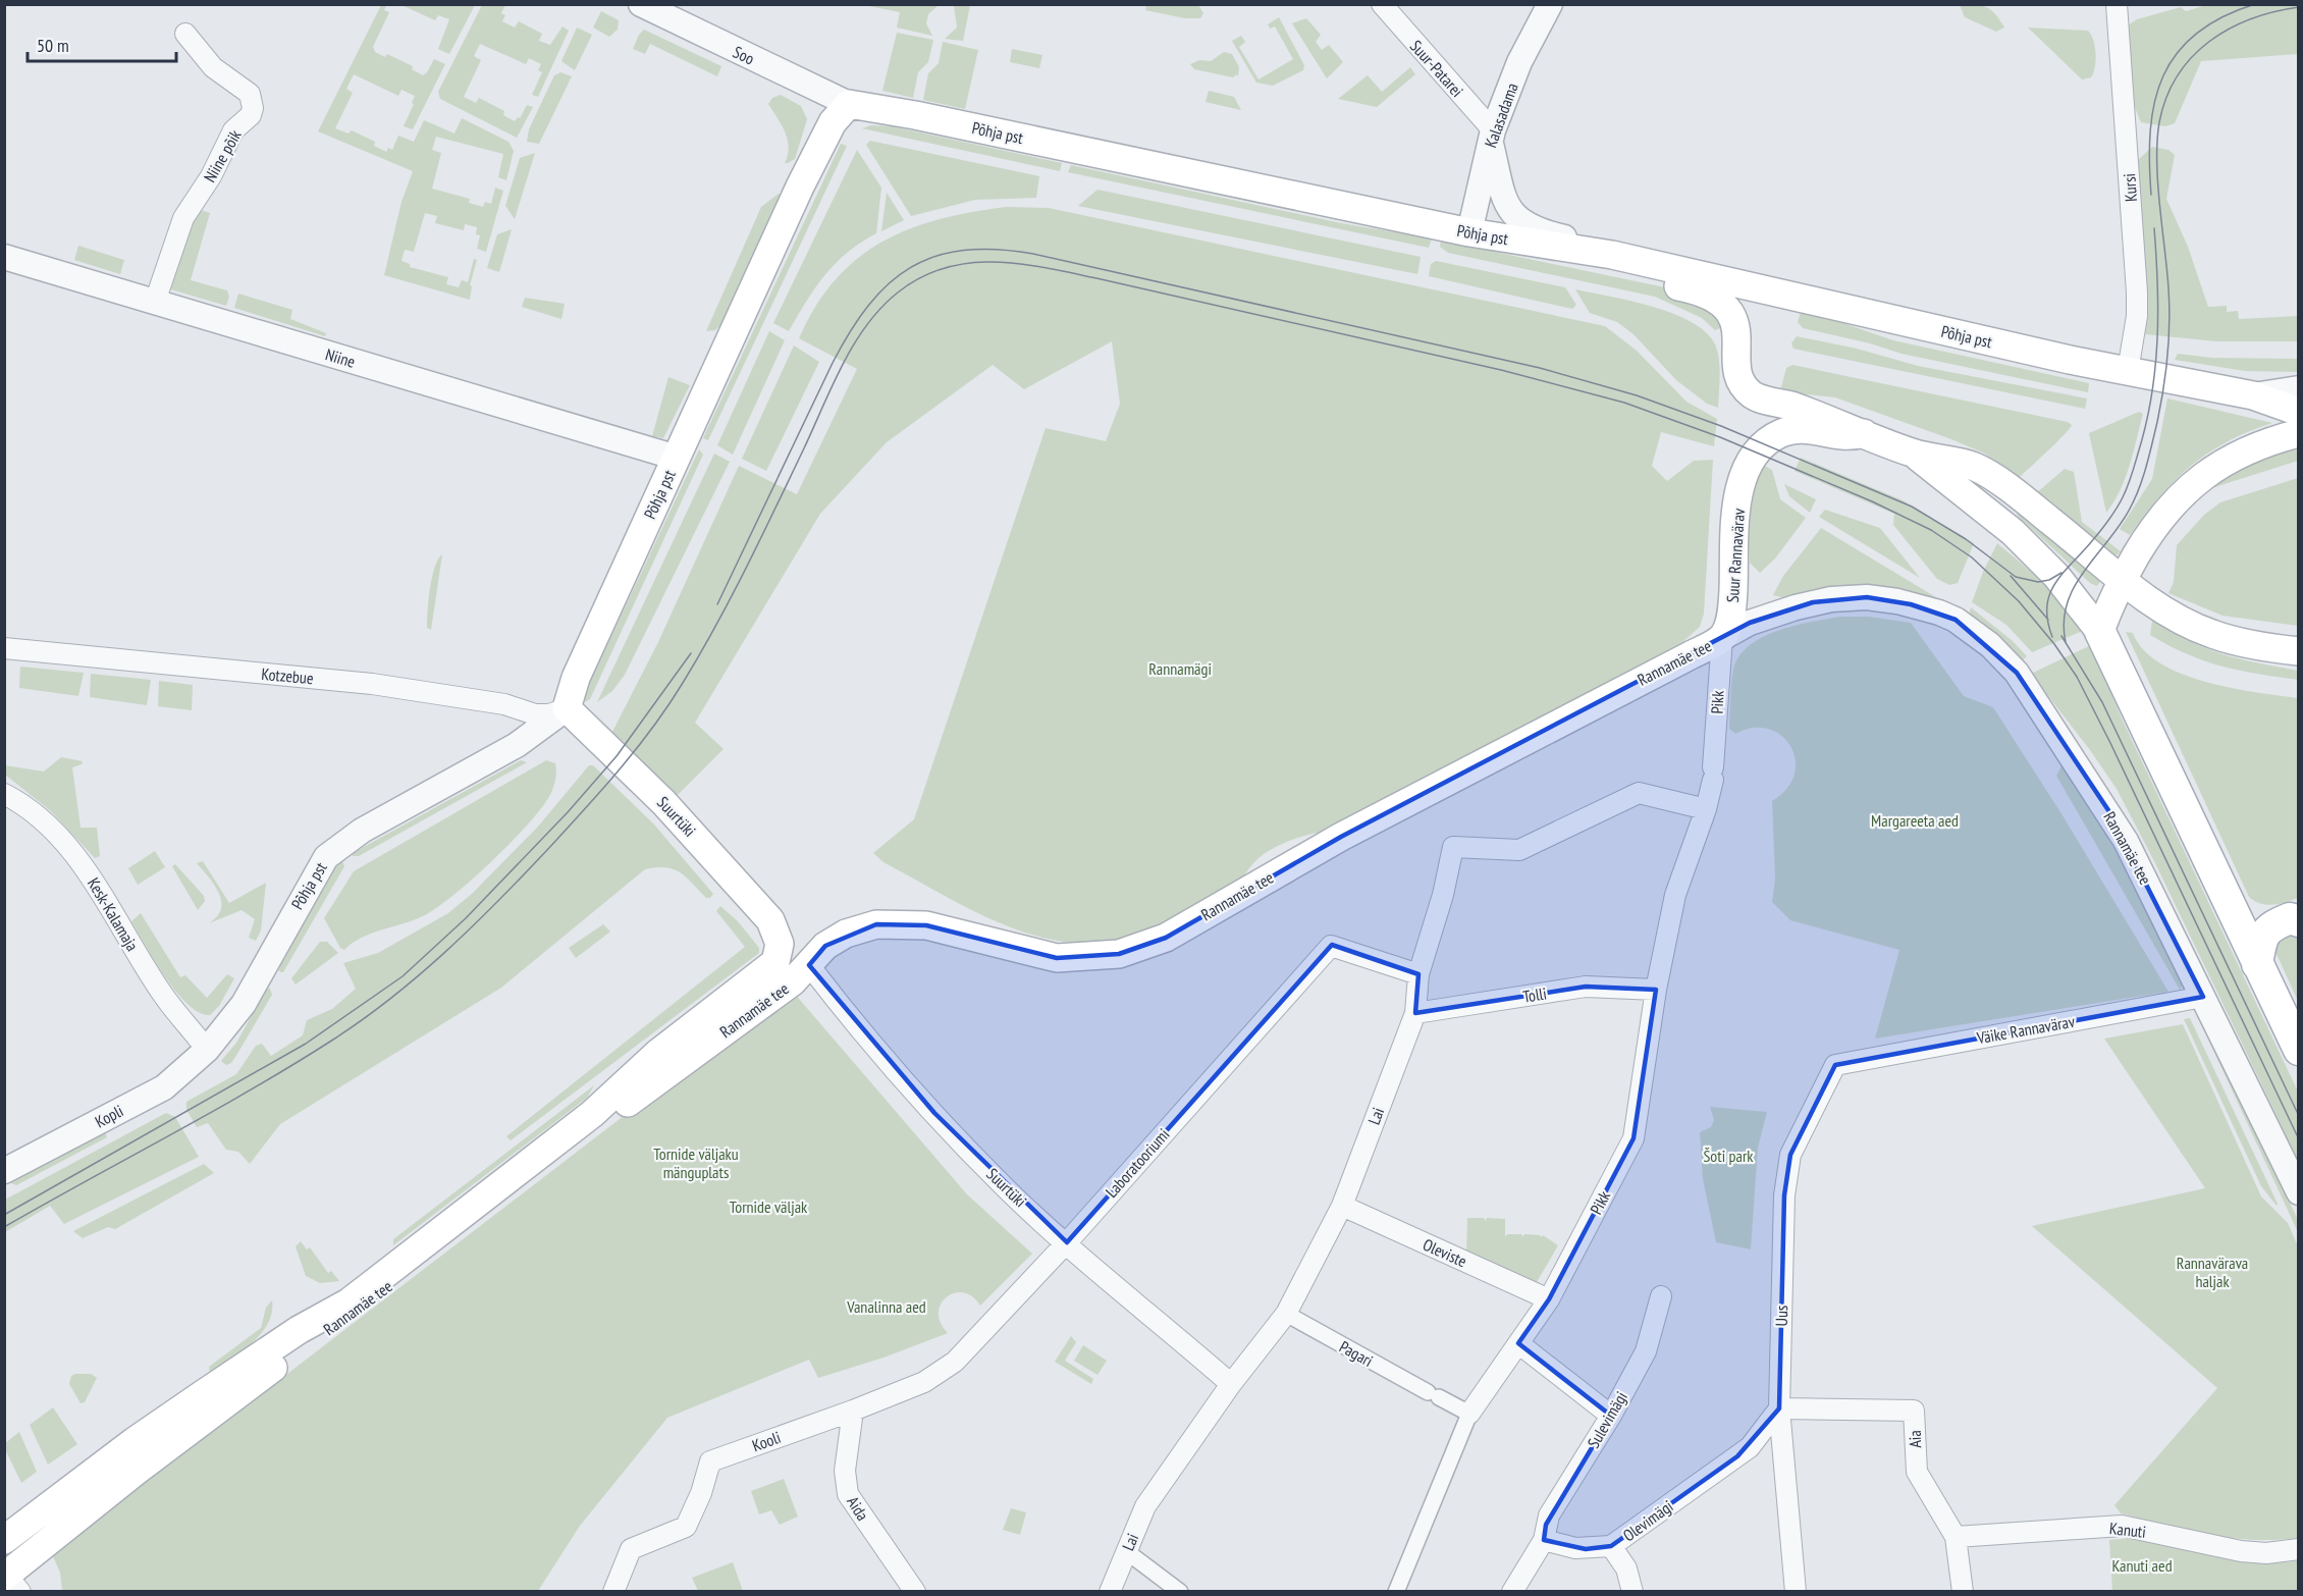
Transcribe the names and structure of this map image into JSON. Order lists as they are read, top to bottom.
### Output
{
  "streets": {
    "main road": [
      "Põhja pst",
      "Suur Rannavärav",
      "Rannamäe tee",
      "Suurtüki"
    ],
    "street": [
      "Soo",
      "Suur-Patarei",
      "Kalasadama",
      "Niine põik",
      "Kursi",
      "Niine",
      "Kotzebue",
      "Pikk",
      "Kesk-Kalamaja",
      "Tolli",
      "Väike Rannavärav",
      "Kopli",
      "Lai",
      "Laboratooriumi",
      "Oleviste",
      "Uus",
      "Pagari",
      "Sulevimägi",
      "Aia",
      "Kooli",
      "Aida",
      "Olevimägi",
      "Kanuti"
    ]
  },
  "crossings": [
    ["Soo", "Põhja pst"],
    ["Suur-Patarei", "Kalasadama"],
    ["Kalasadama", "Põhja pst"],
    ["Põhja pst", "Kursi"],
    ["Põhja pst", "Niine"],
    ["Põhja pst", "Kotzebue"],
    ["Põhja pst", "Suurtüki"],
    ["Põhja pst", "Kesk-Kalamaja"],
    ["Põhja pst", "Kopli"],
    ["Niine põik", "Niine"],
    ["Suur Rannavärav", "Rannamäe tee"],
    ["Suur Rannavärav", "Pikk"],
    ["Rannamäe tee", "Pikk"],
    ["Rannamäe tee", "Suurtüki"],
    ["Rannamäe tee", "Väike Rannavärav"],
    ["Kotzebue", "Suurtüki"],
    ["Pikk", "Tolli"],
    ["Pikk", "Lai"],
    ["Pikk", "Oleviste"],
    ["Pikk", "Pagari"],
    ["Suurtüki", "Lai"],
    ["Suurtüki", "Laboratooriumi"],
    ["Kesk-Kalamaja", "Kopli"],
    ["Tolli", "Lai"],
    ["Väike Rannavärav", "Uus"],
    ["Lai", "Laboratooriumi"],
    ["Lai", "Oleviste"],
    ["Lai", "Pagari"],
    ["Laboratooriumi", "Kooli"],
    ["Laboratooriumi", "Aida"],
    ["Uus", "Aia"],
    ["Uus", "Olevimägi"],
    ["Sulevimägi", "Olevimägi"],
    ["Aia", "Olevimägi"],
    ["Aia", "Kanuti"],
    ["Kooli", "Aida"]
  ],
  "parks": [
    "Rannamägi",
    "Margareeta aed",
    "Tornide väljaku mänguplats",
    "Šoti park",
    "Tornide väljak",
    "Rannavärava haljak",
    "Vanalinna aed",
    "Kanuti aed"
  ],
  "scale_bar": "50 m"
}
